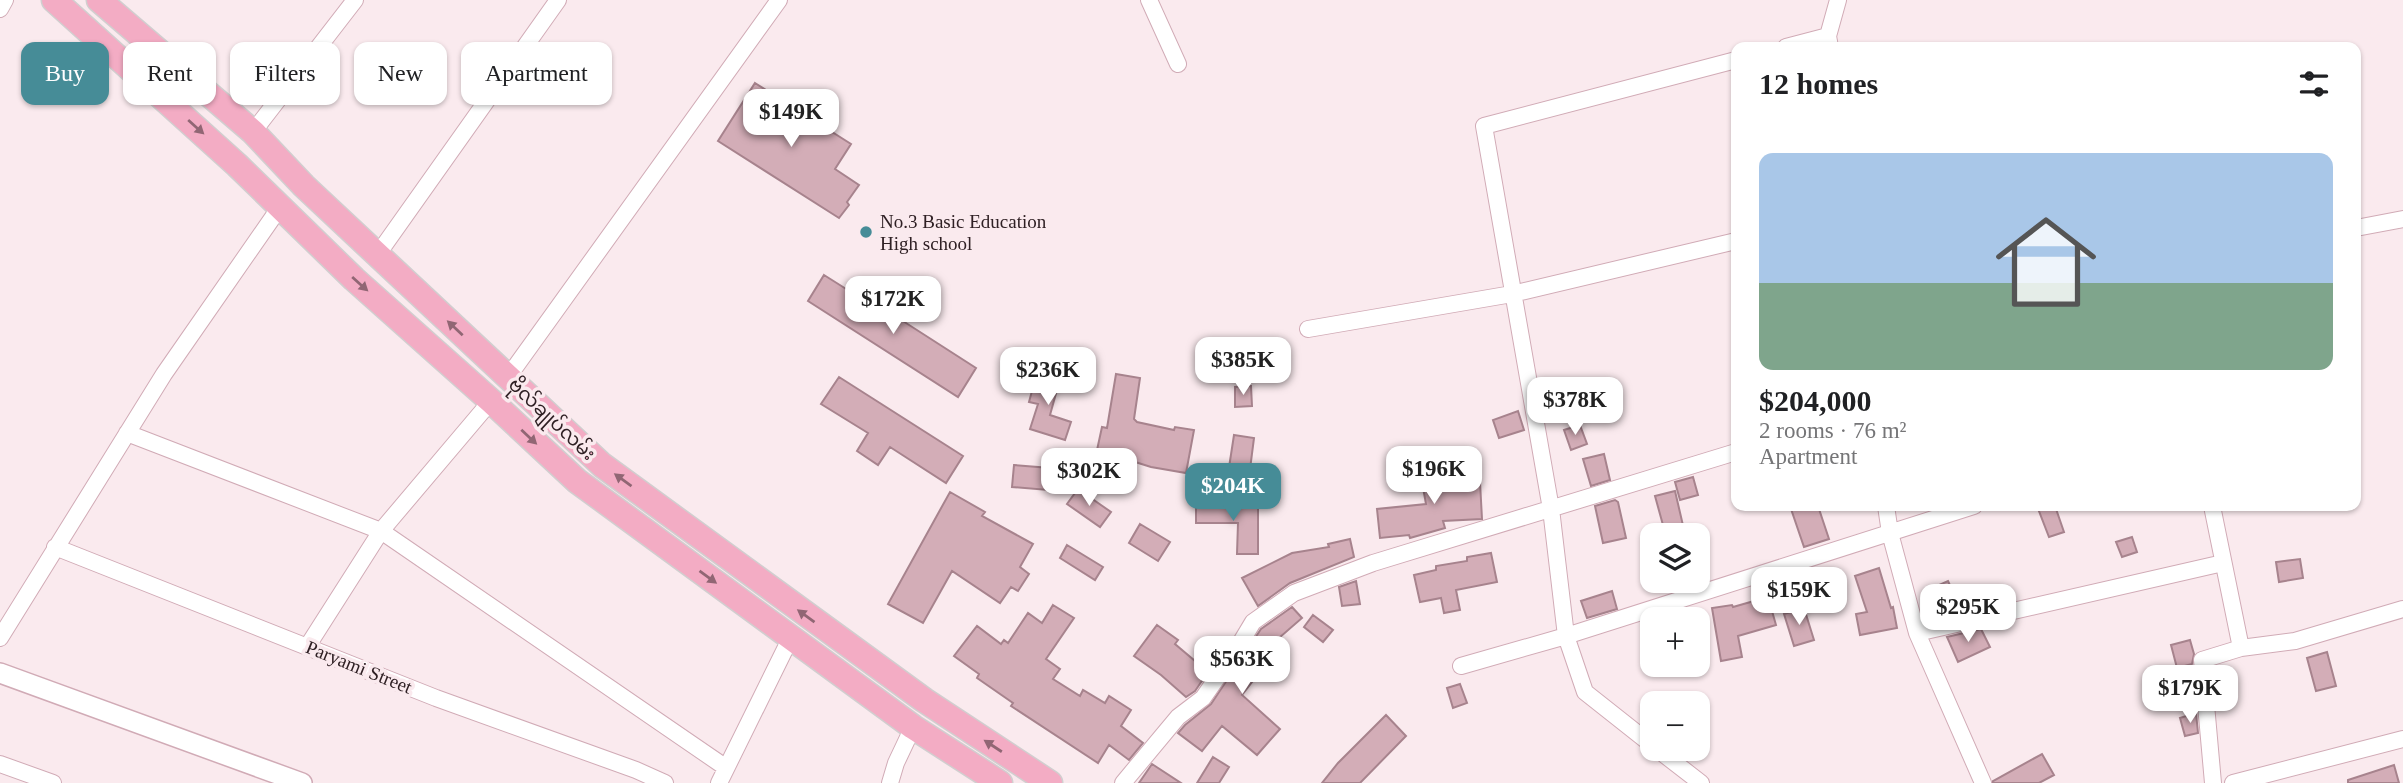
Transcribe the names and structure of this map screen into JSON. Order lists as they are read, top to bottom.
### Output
{
  "streets": {
    "main road": ["ဗိုလ်ချုပ်လမ်း"],
    "street": ["Paryami Street"]
  },
  "places": ["No.3 Basic Education High school"],
  "page": {
    "chip": [
      "Buy",
      "Rent",
      "Filters",
      "New",
      "Apartment"
    ],
    "heading": "12 homes",
    "price": [
      "$149K",
      "$172K",
      "$385K",
      "$236K",
      "$378K",
      "$196K",
      "$302K",
      "$204K",
      "$159K",
      "$295K",
      "$563K",
      "$179K"
    ],
    "list": [
      {
        "name": "$204,000",
        "note": "2 rooms · 76 m² · Apartment"
      }
    ],
    "map_buttons": ["+", "−"]
  }
}
